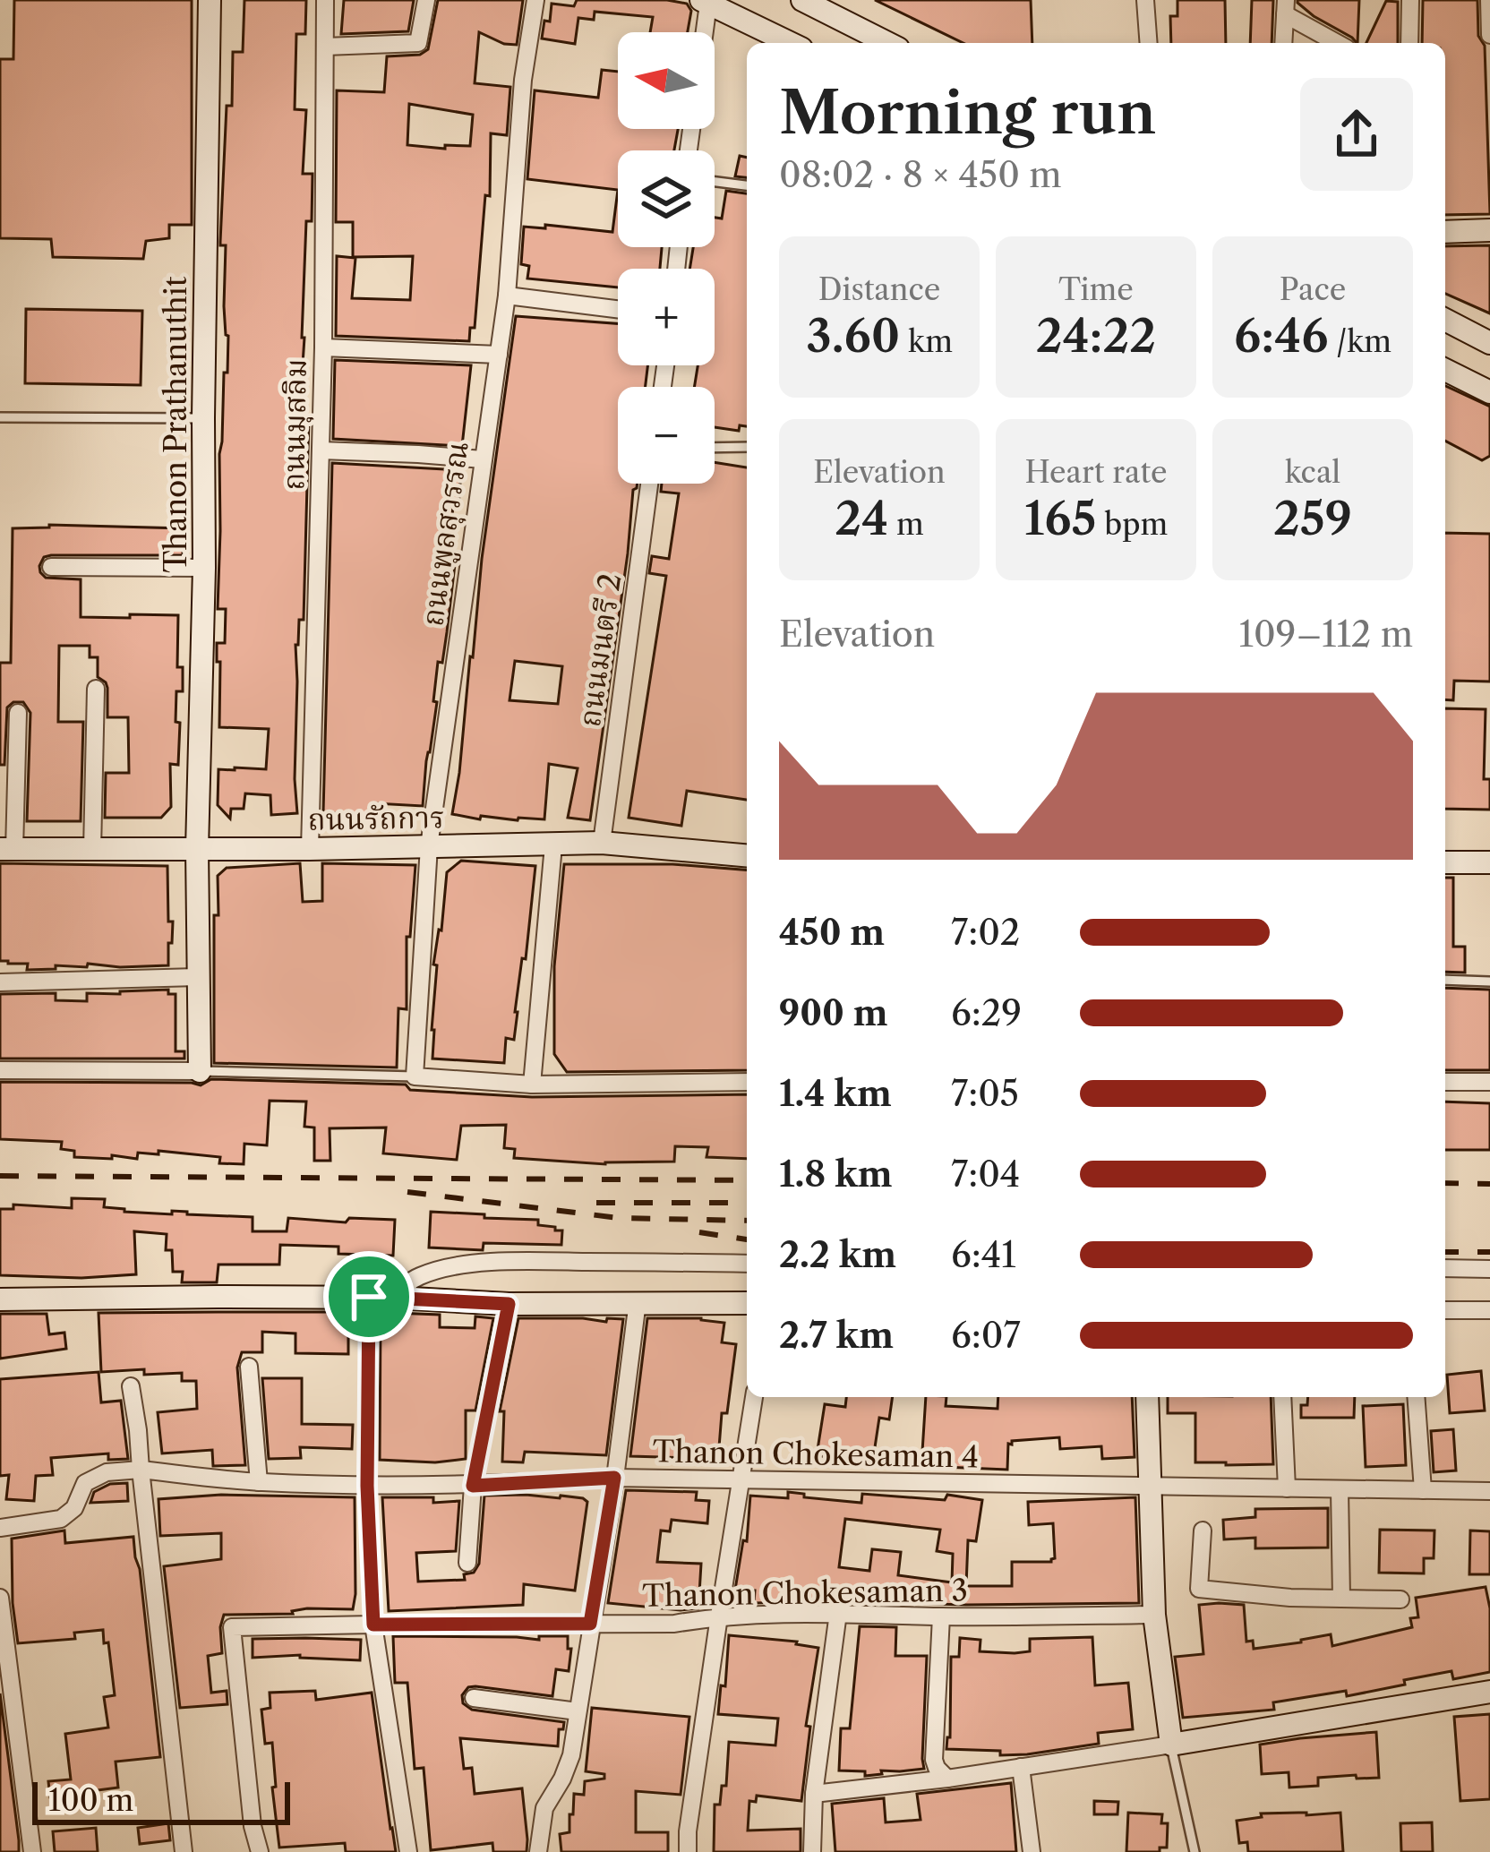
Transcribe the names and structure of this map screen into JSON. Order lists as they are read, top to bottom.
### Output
{
  "streets": {
    "street": [
      "Thanon Prathanuthit",
      "ถนนมุสลิม",
      "ถนนพูลสุวรรณ",
      "ถนนมนตรี 2",
      "ถนนรัถการ",
      "Thanon Chokesaman 4",
      "Thanon Chokesaman 3"
    ]
  },
  "crossings": [
    ["Thanon Prathanuthit", "ถนนรัถการ"],
    ["ถนนมุสลิม", "ถนนรัถการ"],
    ["ถนนพูลสุวรรณ", "ถนนรัถการ"],
    ["ถนนมนตรี 2", "ถนนรัถการ"]
  ],
  "scale_bar": "100 m",
  "north": "left",
  "page": {
    "map_buttons": ["+", "−"],
    "heading": ["Morning run", "08:02 · 8 × 450 m"],
    "stats": [
      ["Distance", "3.60 km"],
      ["Time", "24:22"],
      ["Pace", "6:46 /km"],
      ["Elevation", "24 m"],
      ["Heart rate", "165 bpm"],
      ["kcal", "259"]
    ],
    "chart": ["Elevation", "109–112 m"],
    "list": [
      {
        "name": "450 m",
        "note": "7:02"
      },
      {
        "name": "900 m",
        "note": "6:29"
      },
      {
        "name": "1.4 km",
        "note": "7:05"
      },
      {
        "name": "1.8 km",
        "note": "7:04"
      },
      {
        "name": "2.2 km",
        "note": "6:41"
      },
      {
        "name": "2.7 km",
        "note": "6:07"
      }
    ],
    "scale": "100 m"
  }
}
